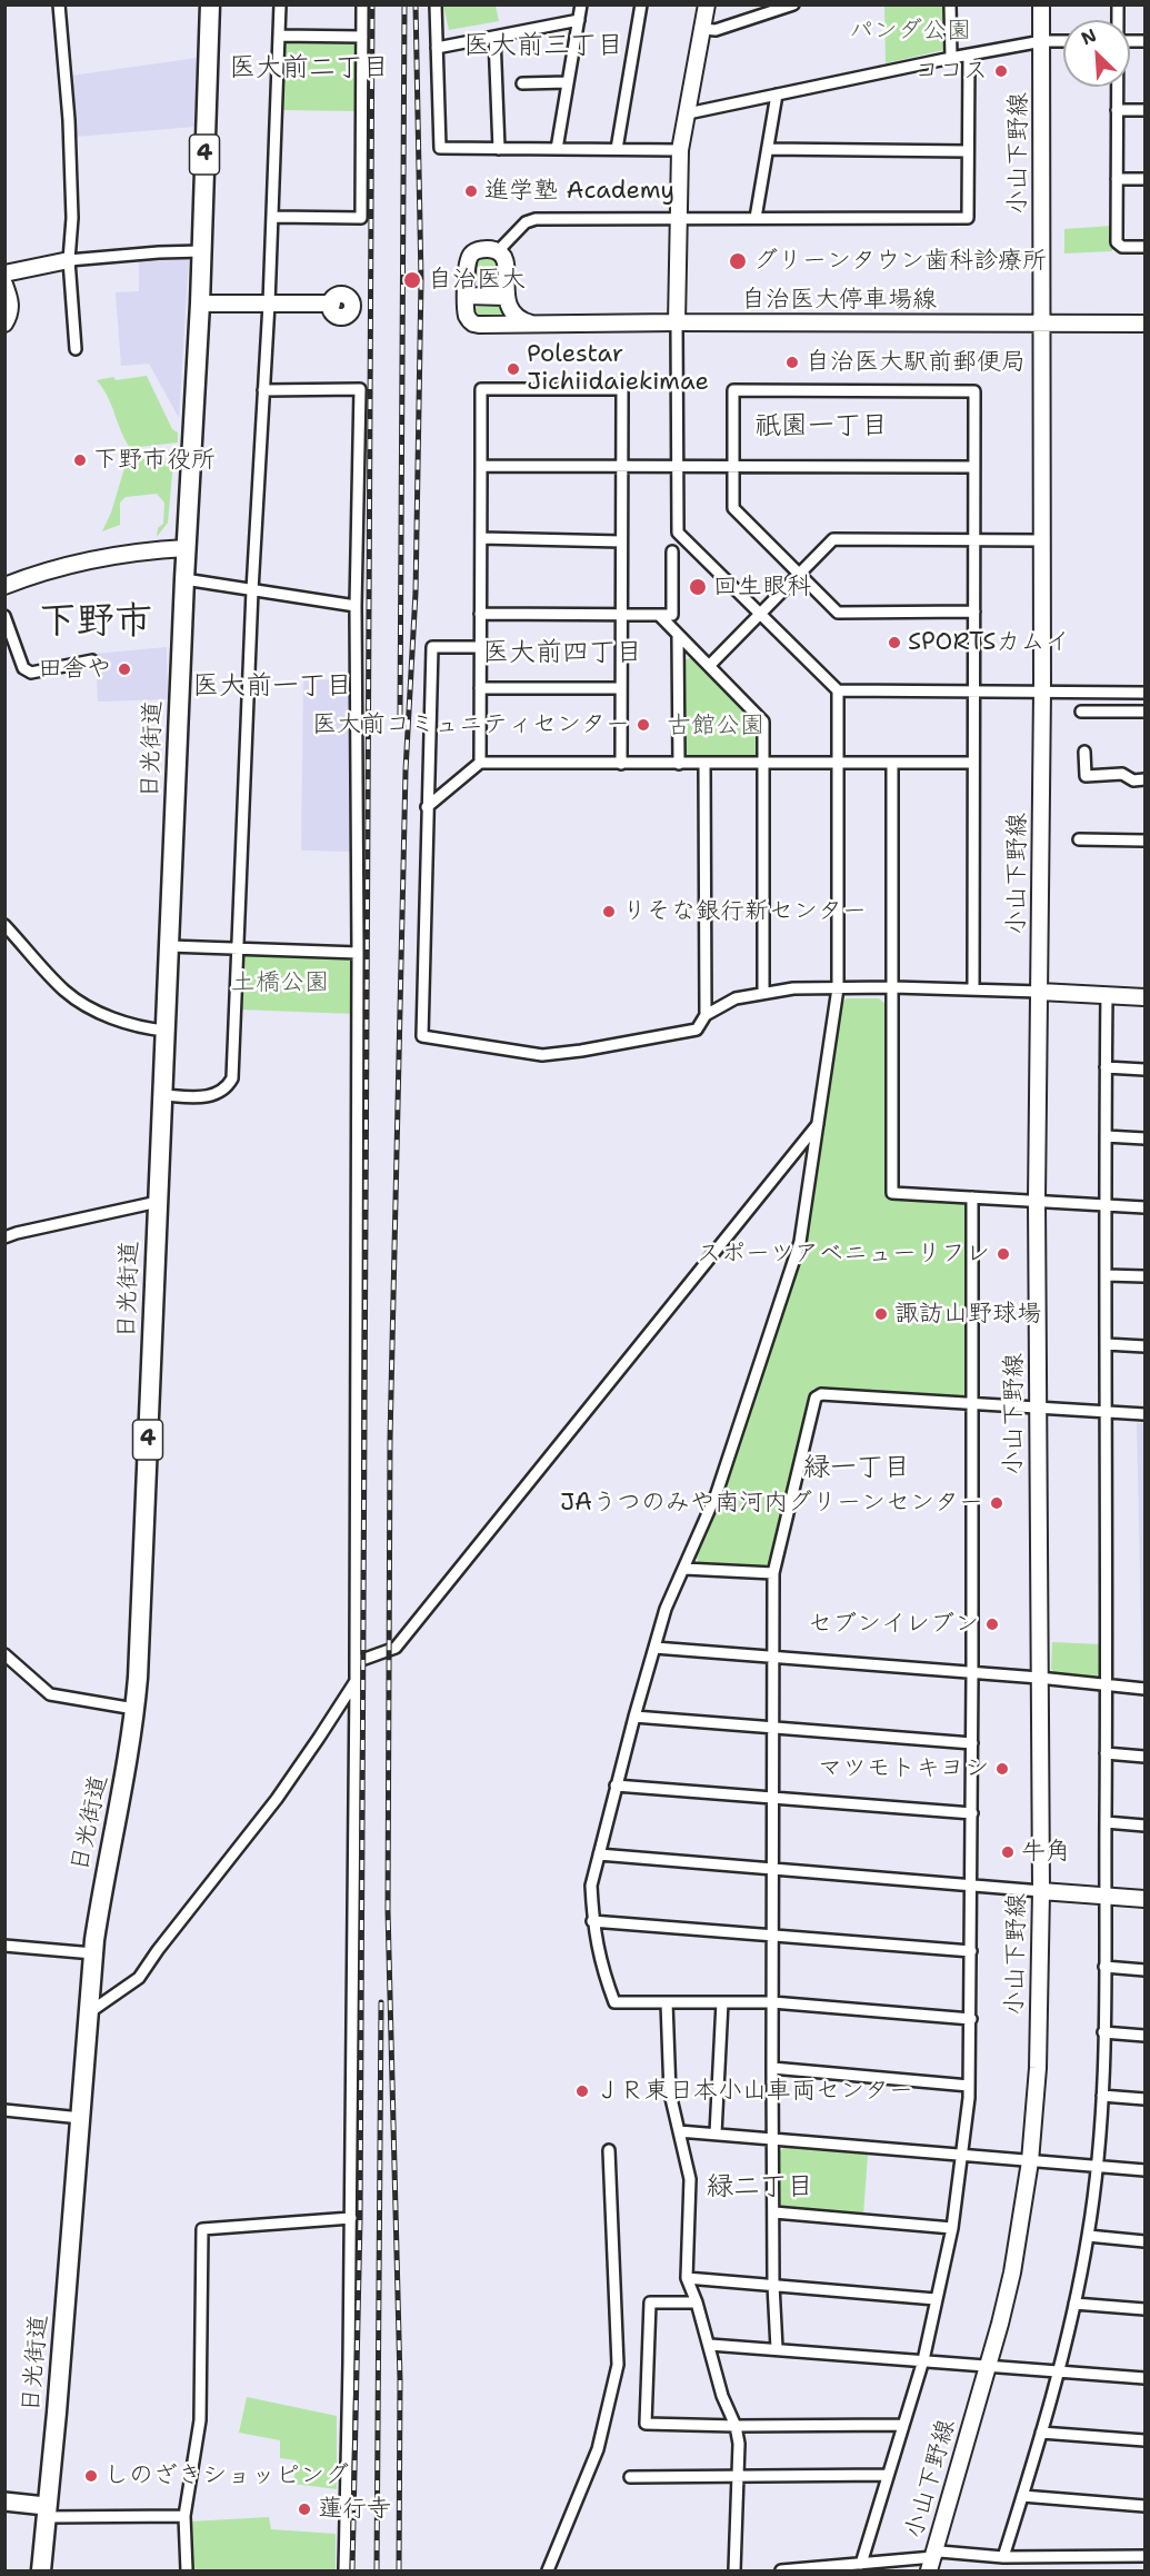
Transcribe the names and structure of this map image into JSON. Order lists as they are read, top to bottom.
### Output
{
  "streets": {
    "highway": ["4", "日光街道"],
    "main road": ["小山下野線", "自治医大停車場線"]
  },
  "crossings": [
    ["小山下野線", "自治医大停車場線"]
  ],
  "districts": [
    "医大前三丁目",
    "医大前二丁目",
    "祇園一丁目",
    "下野市",
    "医大前四丁目",
    "医大前一丁目",
    "緑一丁目",
    "緑二丁目"
  ],
  "parks": ["パンダ公園", "古館公園", "土橋公園"],
  "places": [
    "ココス",
    "進学塾 Academy",
    "グリーンタウン歯科診療所",
    "自治医大",
    "自治医大駅前郵便局",
    "Polestar Jichiidaiekimae",
    "下野市役所",
    "回生眼科",
    "SPORTSカムイ",
    "田舎や",
    "医大前コミュニティセンター",
    "りそな銀行新センター",
    "スポーツアベニューリフレ",
    "諏訪山野球場",
    "JAうつのみや南河内グリーンセンター",
    "セブンイレブン",
    "マツモトキヨシ",
    "牛角",
    "ＪＲ東日本小山車両センター",
    "しのざきショッピング",
    "蓮行寺"
  ],
  "north": "top left"
}
